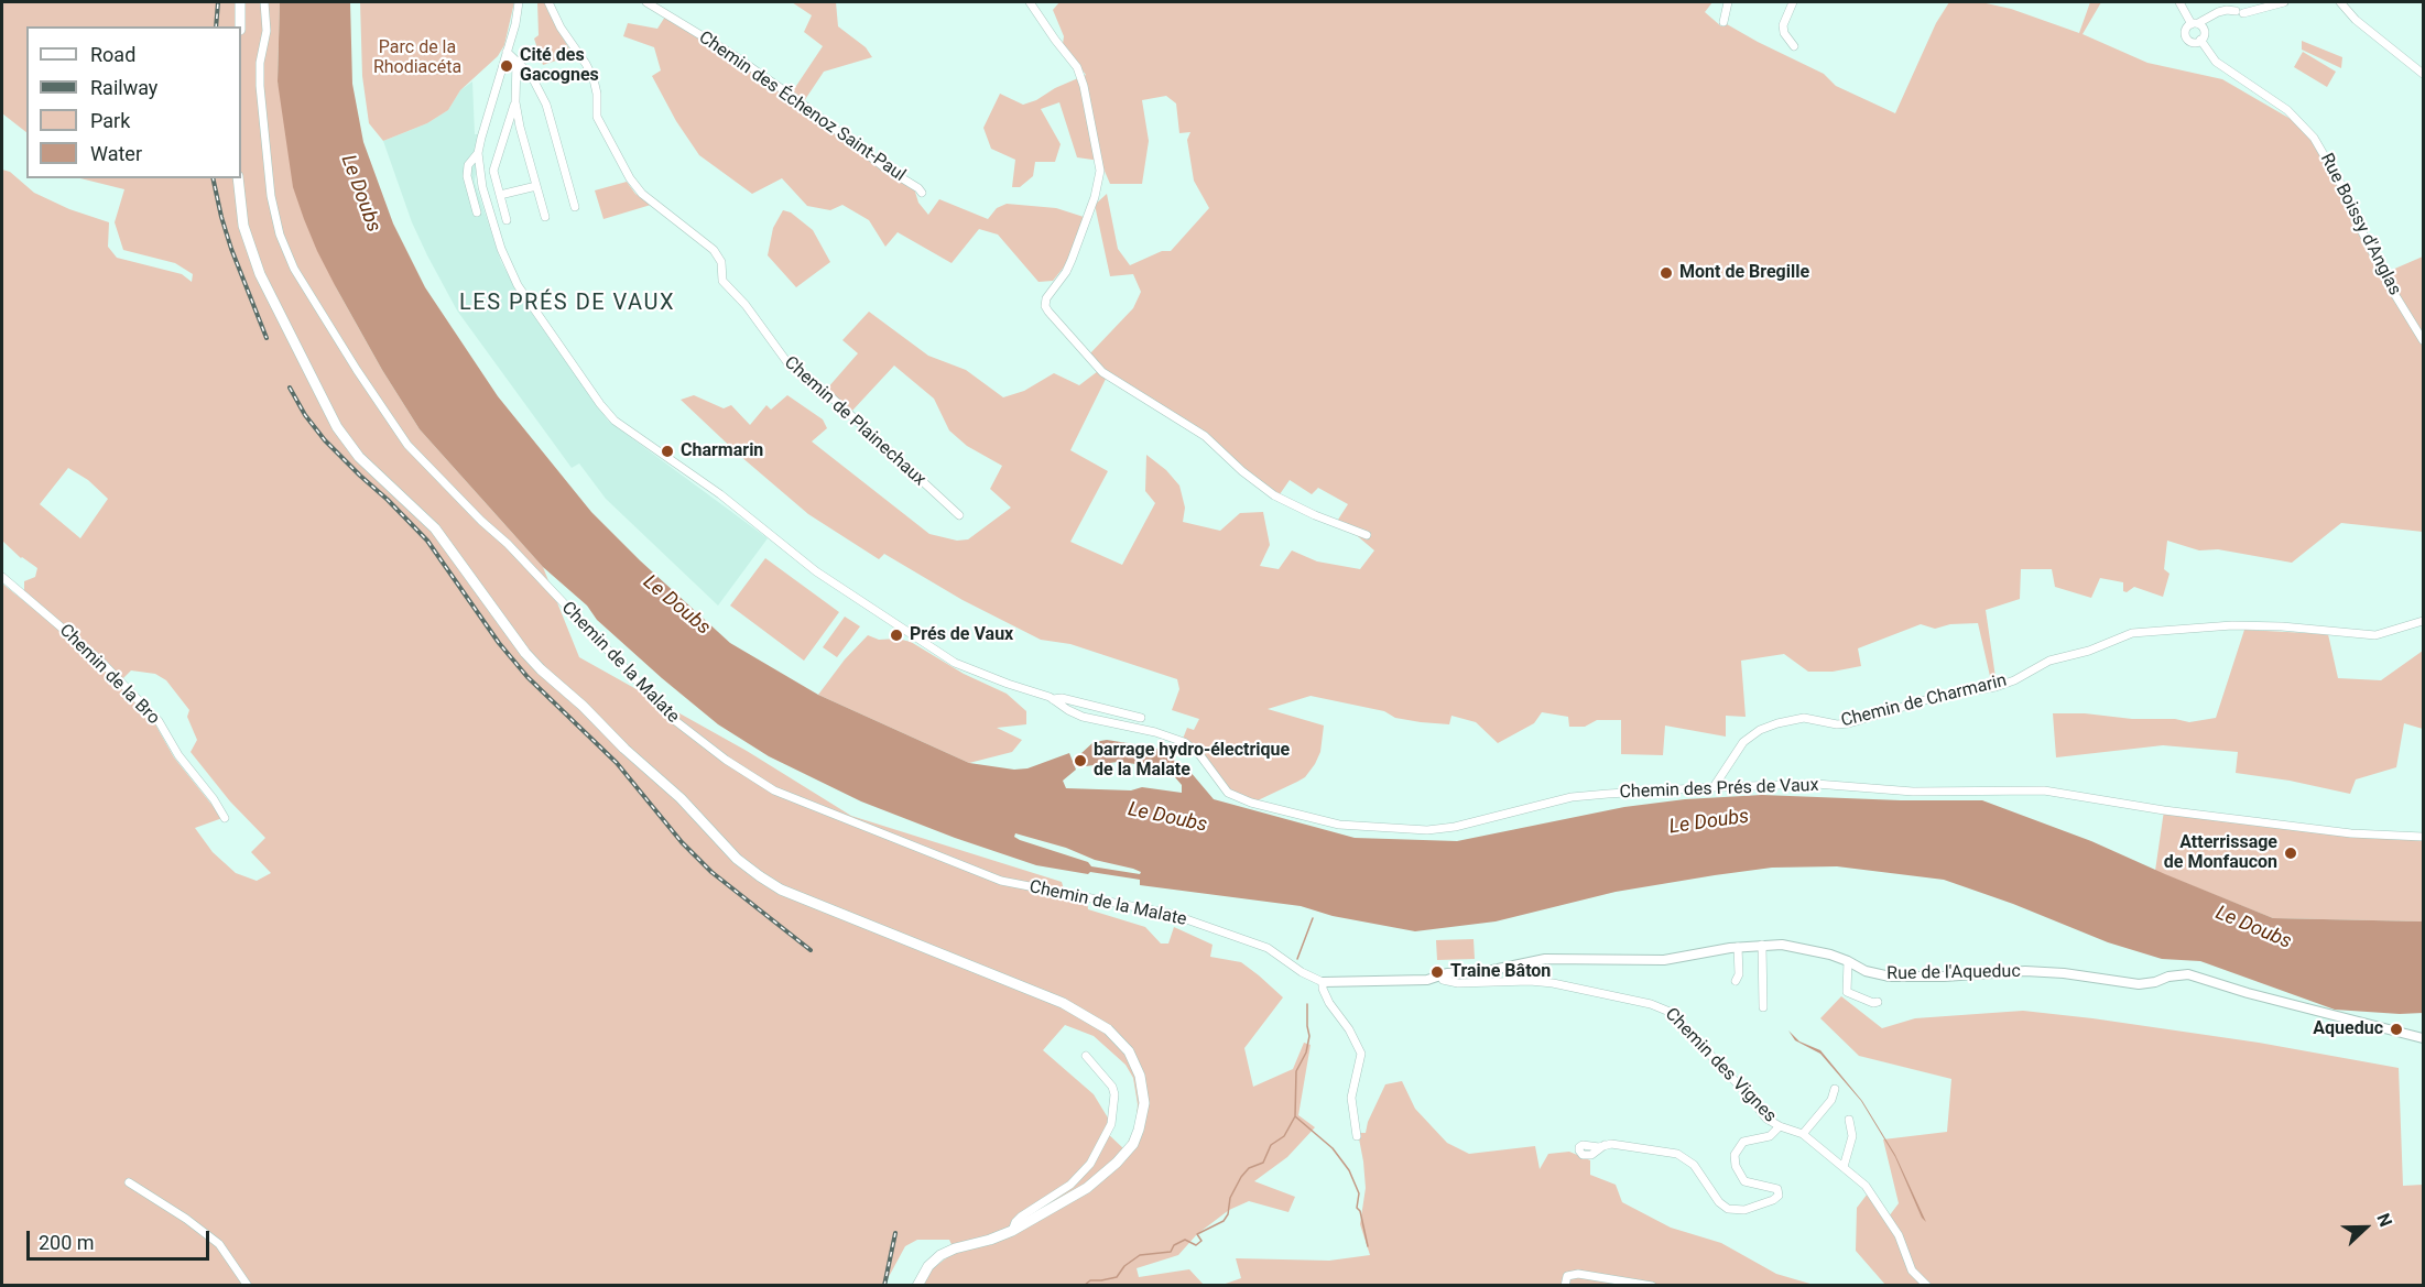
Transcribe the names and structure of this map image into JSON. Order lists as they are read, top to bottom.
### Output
{
  "streets": {
    "street": [
      "Chemin des Échenoz Saint-Paul",
      "Rue Boissy d'Anglas",
      "Chemin de Plainechaux",
      "Chemin de la Malate",
      "Chemin de la Bro",
      "Chemin de Charmarin",
      "Chemin des Prés de Vaux",
      "Rue de l'Aqueduc",
      "Chemin des Vignes"
    ]
  },
  "crossings": [
    ["Chemin de la Malate", "Rue de l'Aqueduc"],
    ["Chemin de Charmarin", "Chemin des Prés de Vaux"],
    ["Rue de l'Aqueduc", "Chemin des Vignes"]
  ],
  "districts": ["LES PRÉS DE VAUX"],
  "water": ["Le Doubs"],
  "parks": ["Parc de la Rhodiacéta"],
  "places": [
    "Cité des Gacognes",
    "Mont de Bregille",
    "Charmarin",
    "Prés de Vaux",
    "barrage hydro-électrique de la Malate",
    "Atterrissage de Monfaucon",
    "Traine Bâton",
    "Aqueduc"
  ],
  "legend": [
    "Road",
    "Railway",
    "Park",
    "Water"
  ],
  "scale_bar": "200 m",
  "north": "right"
}
